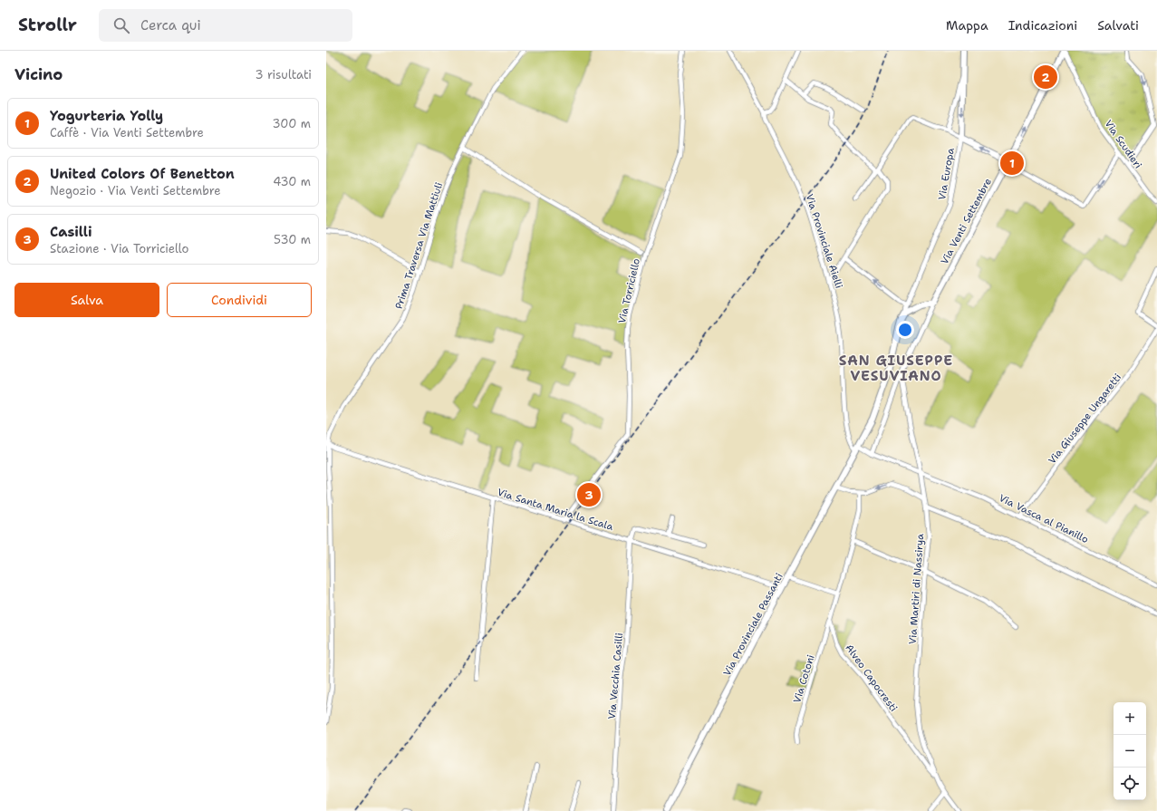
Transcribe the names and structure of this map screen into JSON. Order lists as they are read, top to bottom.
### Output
{
  "streets": {
    "main road": ["Via Europa", "Via Venti Settembre", "Via Provinciale Passanti"],
    "street": [
      "Via Scudieri",
      "Via Provinciale Aielli",
      "Prima Traversa Via Mattiuli",
      "Via Torriciello",
      "Via Giuseppe Ungaretti",
      "Via Santa Maria la Scala",
      "Via Vasca al Pianillo",
      "Via Martiri di Nassirya",
      "Via Vecchia Casilli",
      "Alveo Capocresti",
      "Via Cotoni"
    ]
  },
  "crossings": [
    ["Via Scudieri", "Via Venti Settembre"],
    ["Via Europa", "Via Provinciale Passanti"],
    ["Via Venti Settembre", "Via Martiri di Nassirya"],
    ["Via Provinciale Aielli", "Via Vasca al Pianillo"],
    ["Via Provinciale Aielli", "Via Provinciale Passanti"],
    ["Prima Traversa Via Mattiuli", "Via Torriciello"],
    ["Prima Traversa Via Mattiuli", "Via Santa Maria la Scala"],
    ["Via Torriciello", "Via Santa Maria la Scala"],
    ["Via Giuseppe Ungaretti", "Via Vasca al Pianillo"],
    ["Via Santa Maria la Scala", "Via Provinciale Passanti"],
    ["Via Santa Maria la Scala", "Via Vecchia Casilli"],
    ["Via Vasca al Pianillo", "Via Martiri di Nassirya"],
    ["Via Vasca al Pianillo", "Via Provinciale Passanti"],
    ["Via Martiri di Nassirya", "Alveo Capocresti"],
    ["Alveo Capocresti", "Via Cotoni"]
  ],
  "one_way": ["Via Venti Settembre"],
  "districts": ["SAN GIUSEPPE VESUVIANO"],
  "page": {
    "header": "Strollr",
    "search": "Cerca qui",
    "nav": ["Mappa", "Indicazioni", "Salvati"],
    "heading": ["Vicino", "3 risultati"],
    "pins": ["2", "1", "3"],
    "list": [
      {
        "mark": "1",
        "name": "Yogurteria Yolly",
        "note": "Caffè · Via Venti Settembre",
        "value": "300 m"
      },
      {
        "mark": "2",
        "name": "United Colors Of Benetton",
        "note": "Negozio · Via Venti Settembre",
        "value": "430 m"
      },
      {
        "mark": "3",
        "name": "Casilli",
        "note": "Stazione · Via Torriciello",
        "value": "530 m"
      }
    ],
    "buttons": ["Salva", "Condividi"],
    "map_buttons": ["+", "−"]
  }
}
